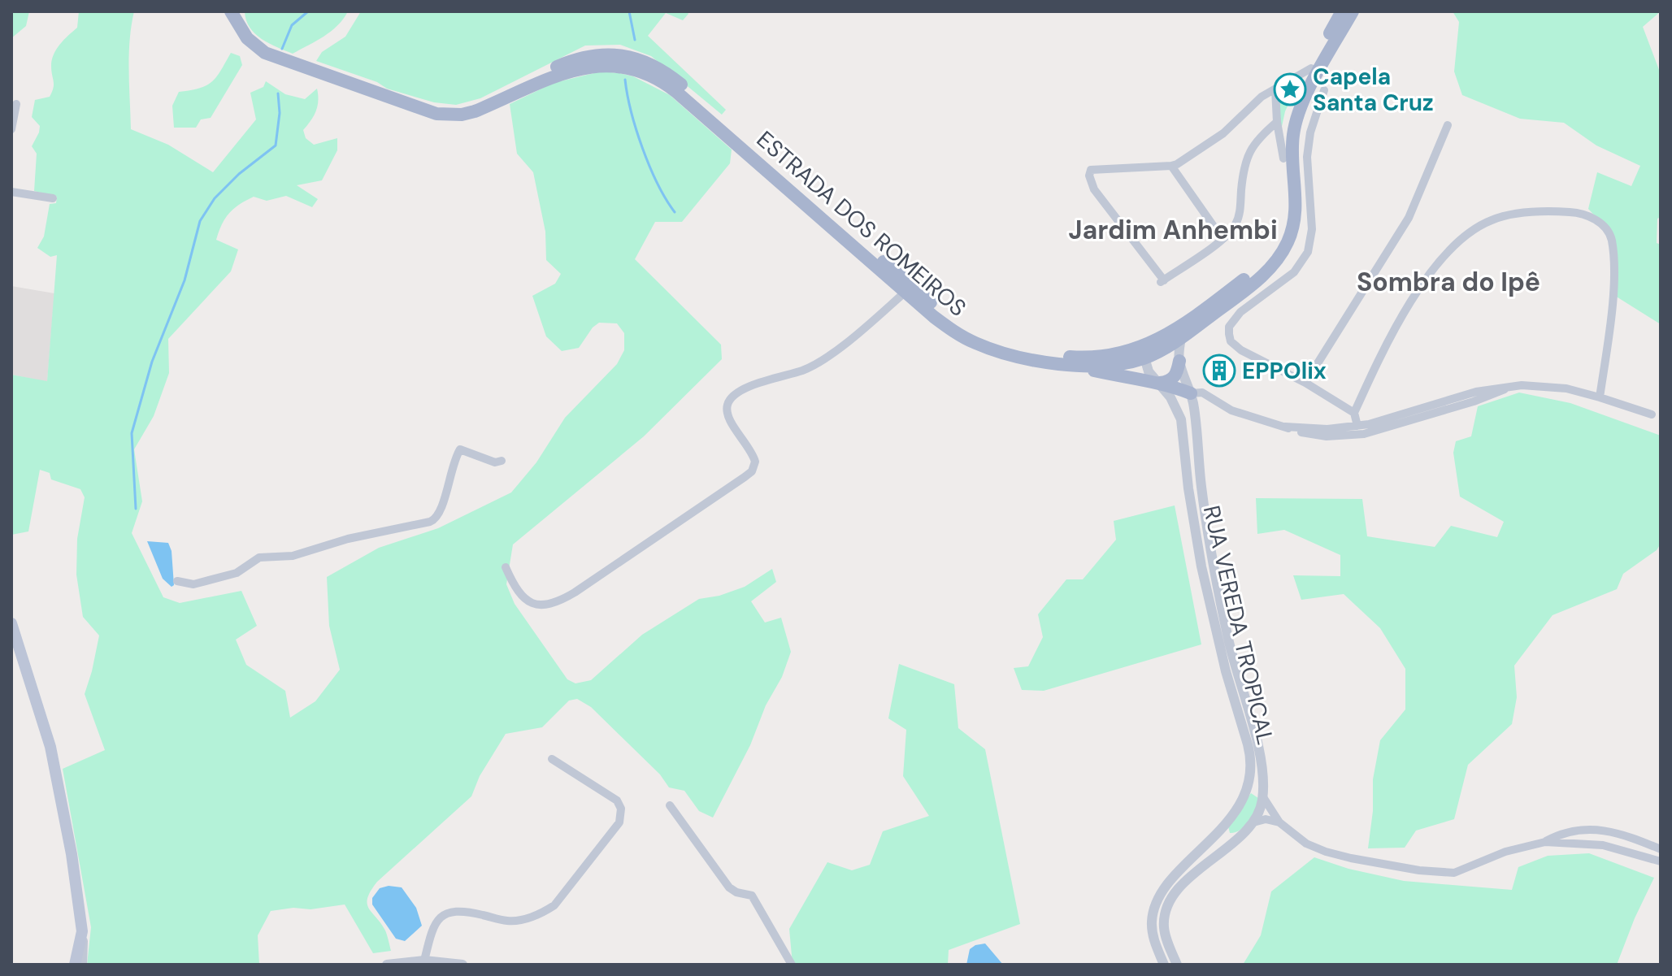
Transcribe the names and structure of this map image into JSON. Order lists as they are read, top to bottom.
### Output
{
  "streets": {
    "main road": ["ESTRADA DOS ROMEIROS"],
    "street": ["RUA VEREDA TROPICAL"]
  },
  "crossings": [
    ["ESTRADA DOS ROMEIROS", "RUA VEREDA TROPICAL"]
  ],
  "districts": ["Jardim Anhembi", "Sombra do Ipê"],
  "places": {
    "place": ["Capela Santa Cruz"],
    "building": ["EPPOlix"]
  }
}
